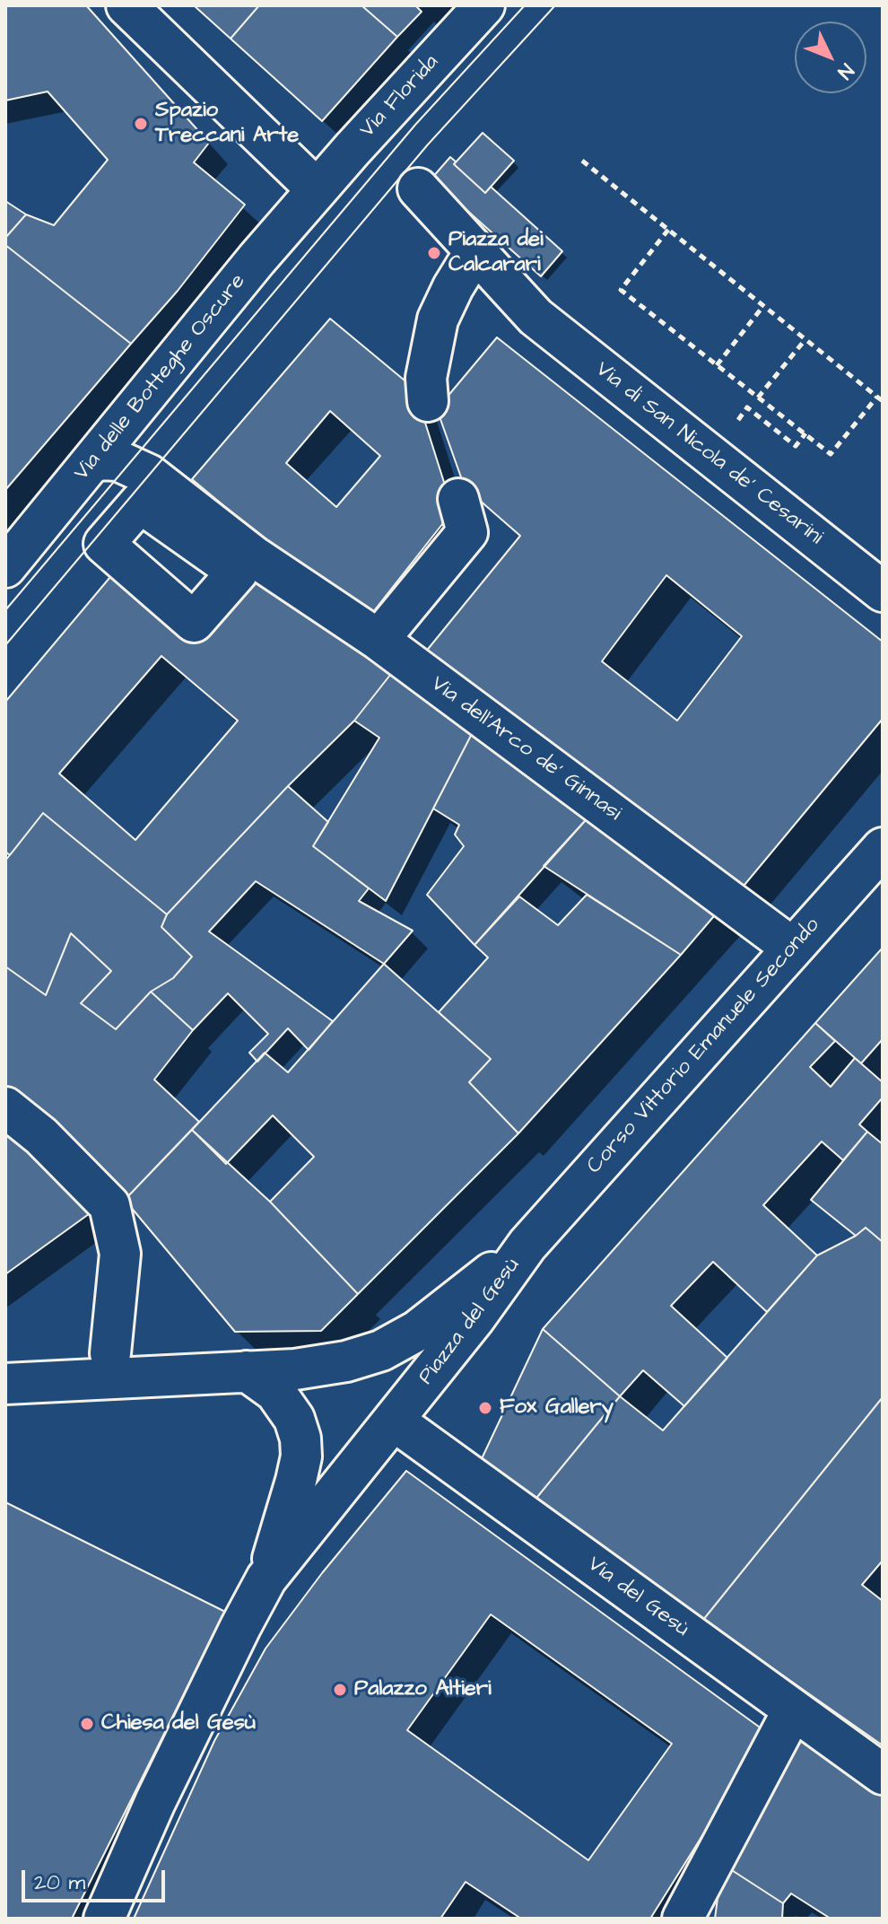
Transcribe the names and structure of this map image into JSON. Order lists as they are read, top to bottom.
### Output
{
  "streets": {
    "street": [
      "Via Florida",
      "Via delle Botteghe Oscure",
      "Via di San Nicola de' Cesarini",
      "Via dell'Arco de' Ginnasi",
      "Corso Vittorio Emanuele Secondo",
      "Piazza del Gesù",
      "Via del Gesù"
    ]
  },
  "crossings": [
    ["Via Florida", "Via delle Botteghe Oscure"],
    ["Via delle Botteghe Oscure", "Via dell'Arco de' Ginnasi"],
    ["Via dell'Arco de' Ginnasi", "Corso Vittorio Emanuele Secondo"],
    ["Corso Vittorio Emanuele Secondo", "Piazza del Gesù"],
    ["Piazza del Gesù", "Via del Gesù"]
  ],
  "places": [
    "Spazio Treccani Arte",
    "Piazza dei Calcarari",
    "Fox Gallery",
    "Palazzo Altieri",
    "Chiesa del Gesù"
  ],
  "scale_bar": "20 m",
  "north": "bottom right"
}
